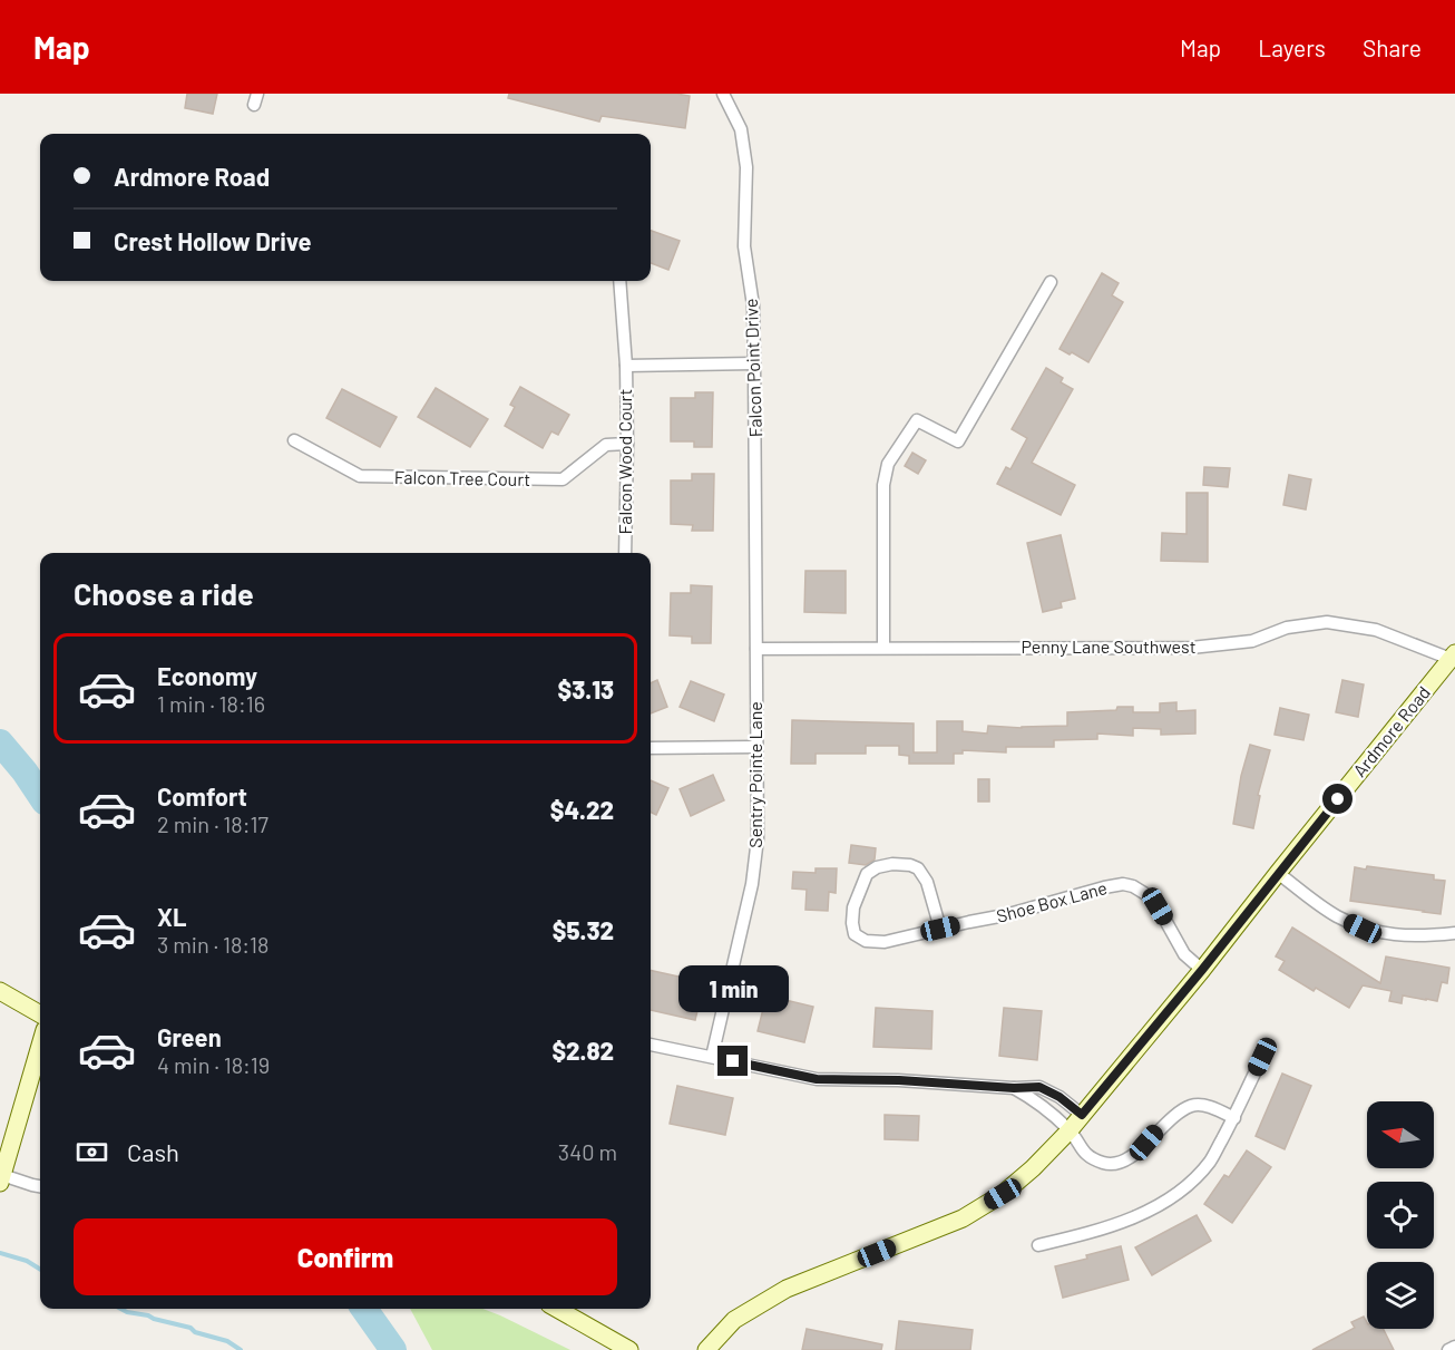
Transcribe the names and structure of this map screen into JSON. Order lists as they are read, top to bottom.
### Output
{
  "streets": {
    "street": [
      "Falcon Point Drive",
      "Falcon Wood Court",
      "Falcon Tree Court",
      "Penny Lane Southwest",
      "Ardmore Road",
      "Sentry Pointe Lane",
      "Shoe Box Lane"
    ]
  },
  "crossings": [
    ["Falcon Point Drive", "Penny Lane Southwest"],
    ["Falcon Point Drive", "Sentry Pointe Lane"],
    ["Falcon Wood Court", "Falcon Tree Court"],
    ["Penny Lane Southwest", "Ardmore Road"],
    ["Penny Lane Southwest", "Sentry Pointe Lane"],
    ["Ardmore Road", "Shoe Box Lane"]
  ],
  "north": "left",
  "page": {
    "header": "Map",
    "nav": ["Map", "Layers", "Share"],
    "banner": ["Ardmore Road", "Crest Hollow Drive"],
    "heading": "Choose a ride",
    "list": [
      {
        "name": "Economy",
        "note": "1 min · 18:16",
        "value": "$3.13"
      },
      {
        "name": "Comfort",
        "note": "2 min · 18:17",
        "value": "$4.22"
      },
      {
        "name": "XL",
        "note": "3 min · 18:18",
        "value": "$5.32"
      },
      {
        "name": "Green",
        "note": "4 min · 18:19",
        "value": "$2.82"
      }
    ],
    "bubble": "1 min",
    "pay": ["Cash", "340 m"],
    "buttons": "Confirm"
  }
}
